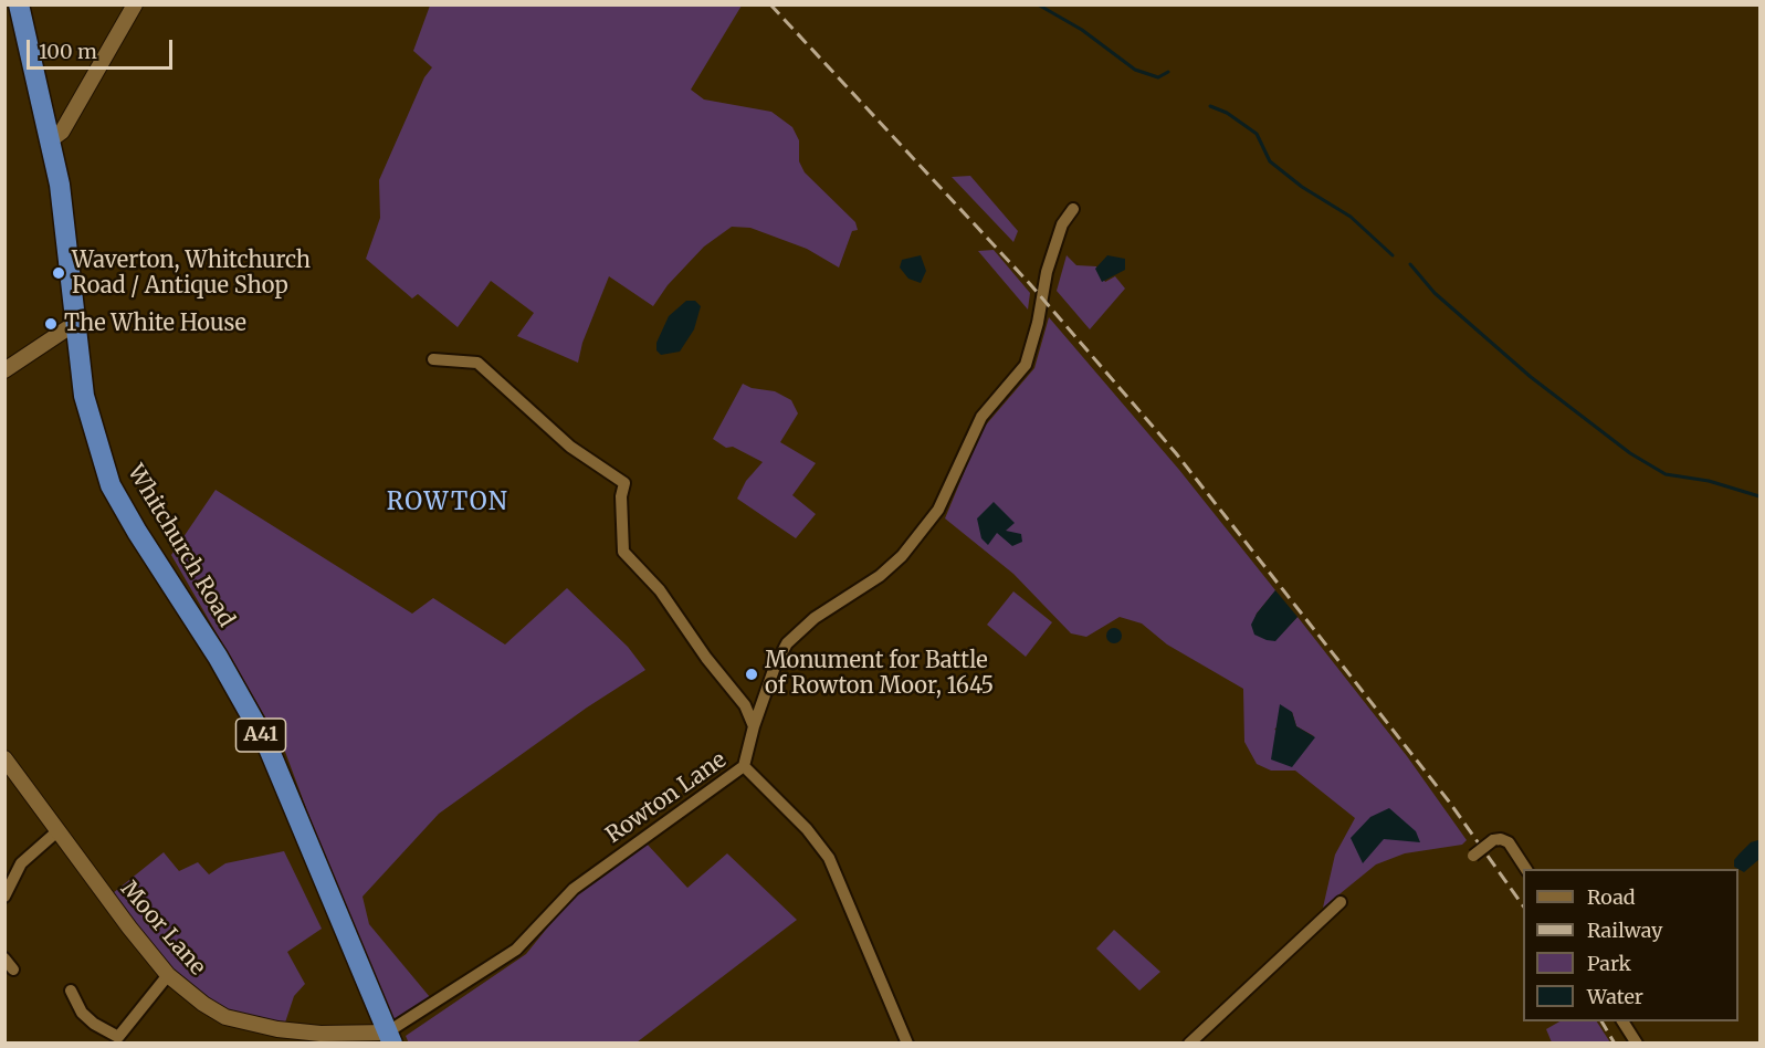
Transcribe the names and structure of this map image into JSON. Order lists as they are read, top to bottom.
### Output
{
  "streets": {
    "highway": ["Whitchurch Road", "A41"],
    "street": ["Rowton Lane", "Moor Lane"]
  },
  "crossings": [
    ["Whitchurch Road", "Rowton Lane"],
    ["Whitchurch Road", "Moor Lane"],
    ["Rowton Lane", "Moor Lane"]
  ],
  "districts": ["ROWTON"],
  "places": ["Waverton, Whitchurch Road / Antique Shop", "The White House", "Monument for Battle of Rowton Moor, 1645"],
  "legend": [
    "Road",
    "Railway",
    "Park",
    "Water"
  ],
  "scale_bar": "100 m"
}
